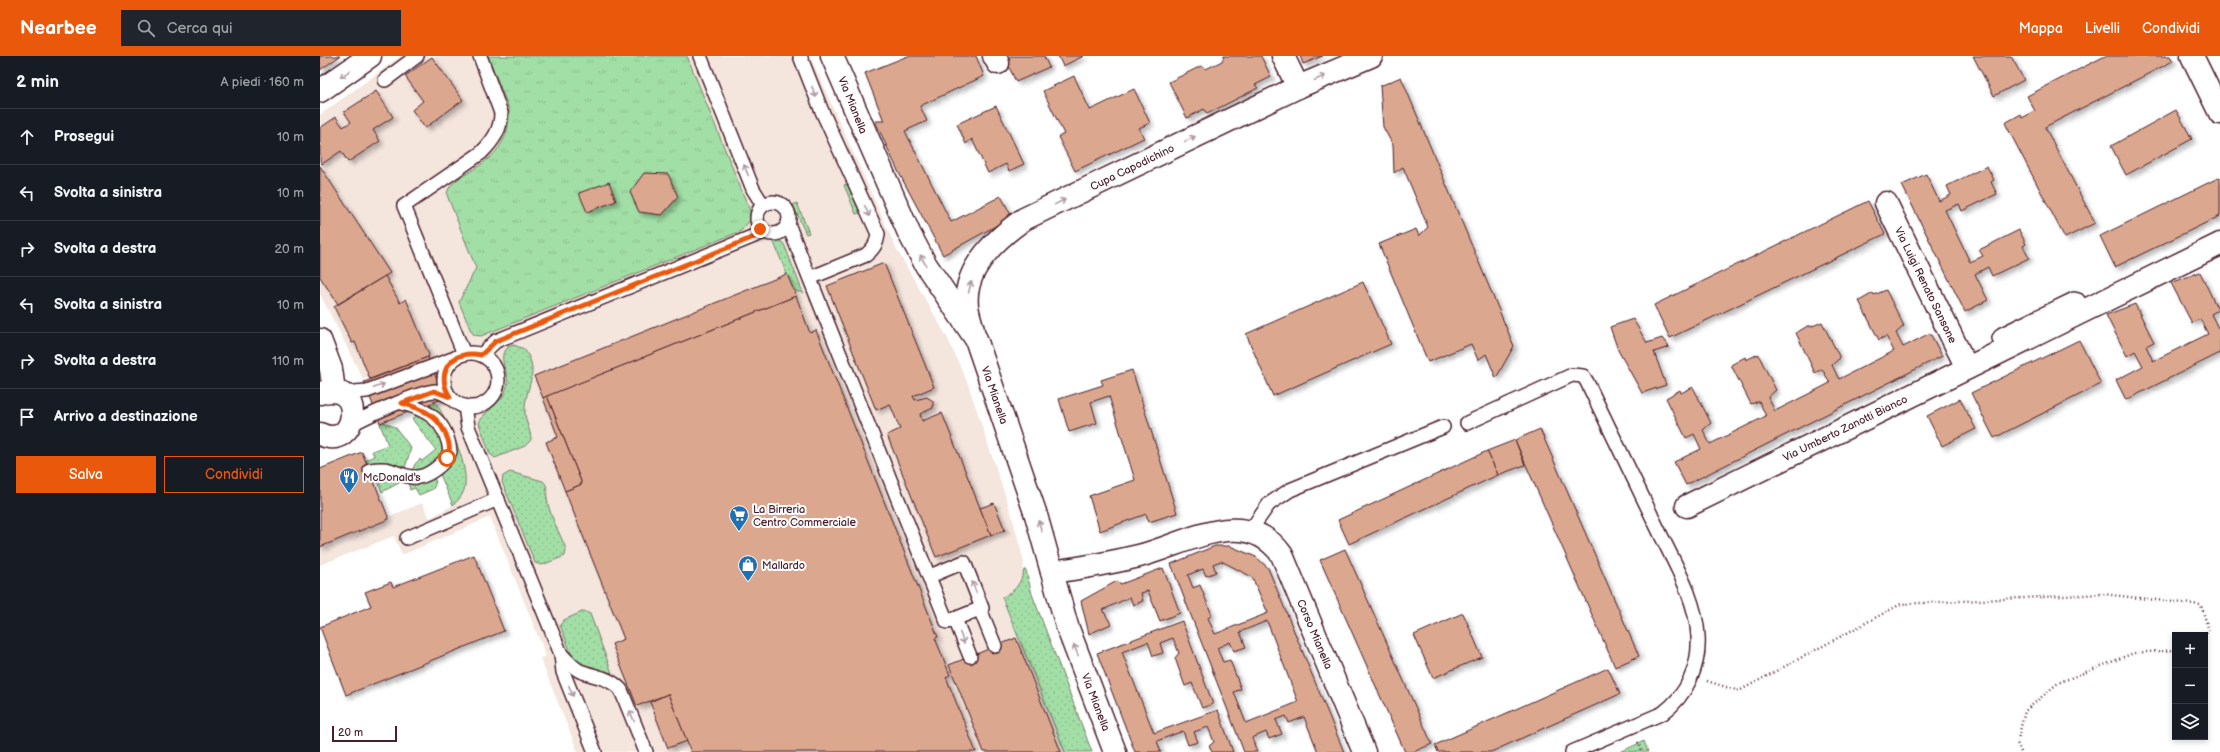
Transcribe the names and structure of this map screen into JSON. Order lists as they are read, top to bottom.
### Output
{
  "streets": {
    "street": [
      "Via Mianella",
      "Cupa Capodichino",
      "Via Luigi Renato Sansone",
      "Via Umberto Zanotti Bianco",
      "Corso Mianella"
    ]
  },
  "crossings": [
    ["Via Mianella", "Cupa Capodichino"],
    ["Via Mianella", "Corso Mianella"],
    ["Via Luigi Renato Sansone", "Via Umberto Zanotti Bianco"]
  ],
  "one_way": ["Via Mianella", "Cupa Capodichino"],
  "places": {
    "restaurant": ["McDonald's"],
    "supermarket": ["La Birreria Centro Commerciale"],
    "shop": ["Mallardo"]
  },
  "scale_bar": "20 m",
  "page": {
    "header": "Nearbee",
    "search": "Cerca qui",
    "nav": ["Mappa", "Livelli", "Condividi"],
    "heading": ["2 min", "A piedi · 160 m"],
    "list": [
      ["Prosegui", "10 m"],
      ["Svolta a sinistra", "10 m"],
      ["Svolta a destra", "20 m"],
      ["Svolta a sinistra", "10 m"],
      ["Svolta a destra", "110 m"],
      "Arrivo a destinazione"
    ],
    "buttons": ["Salva", "Condividi"],
    "map_buttons": ["+", "−"],
    "scale": "20 m"
  }
}
